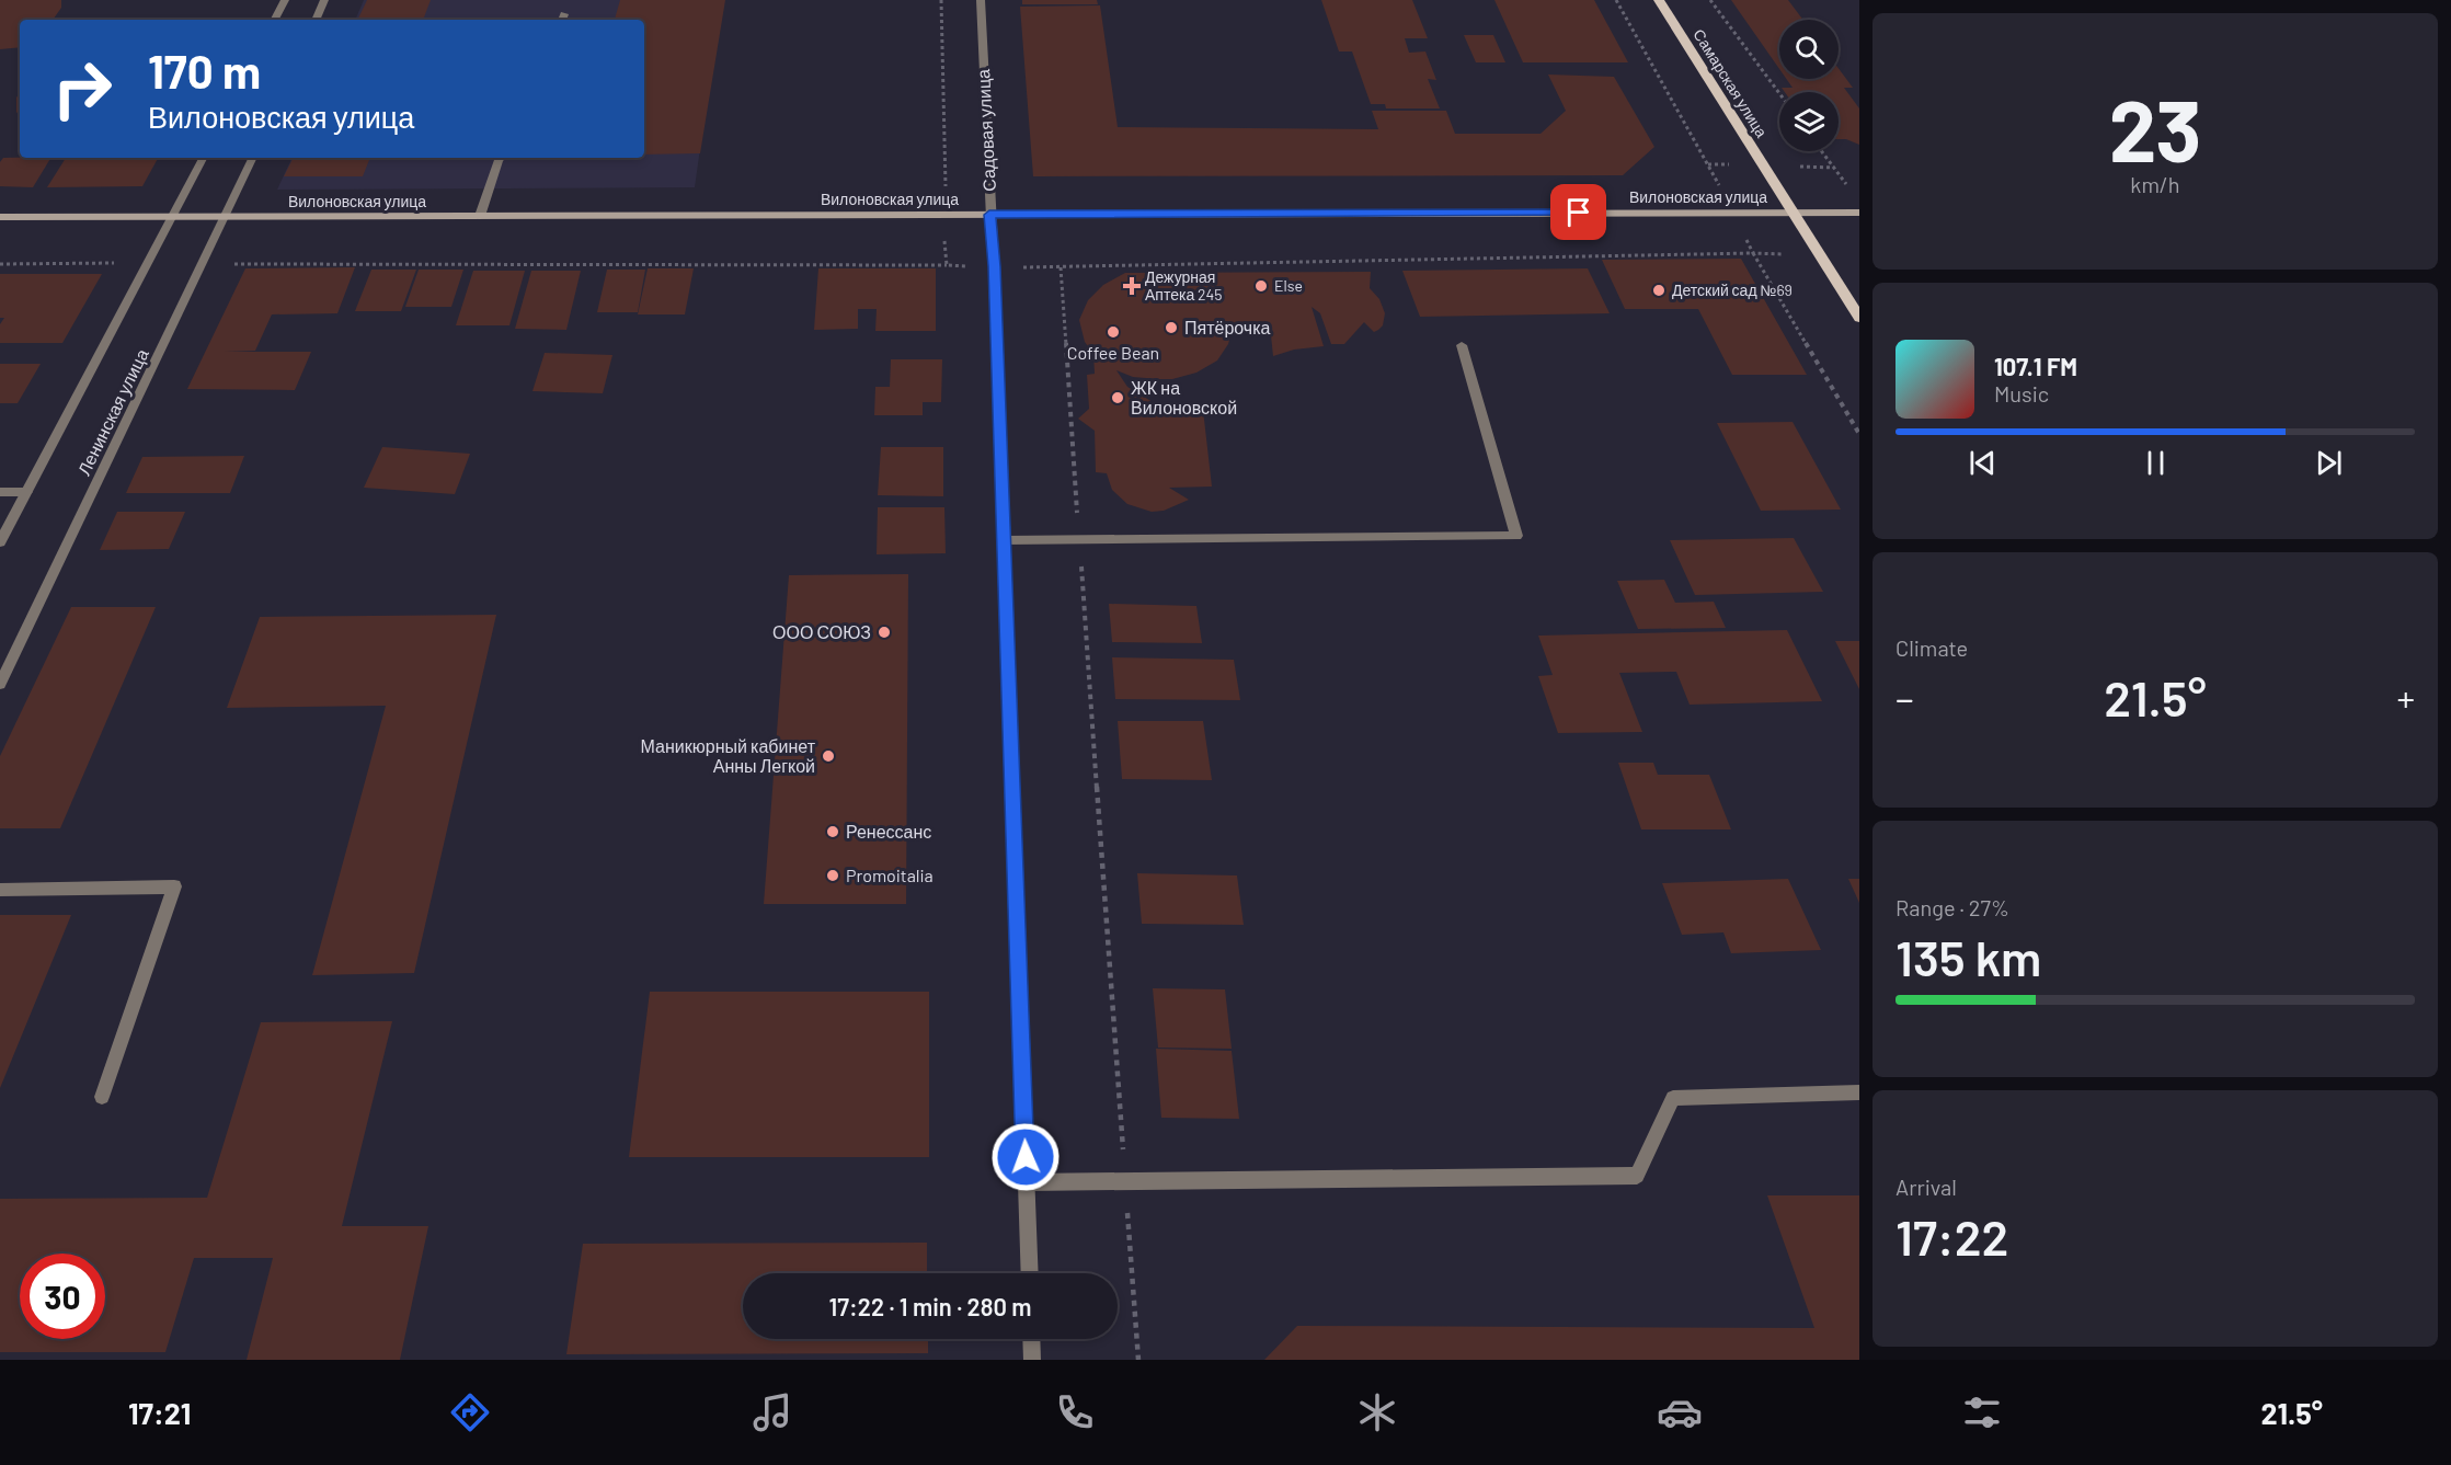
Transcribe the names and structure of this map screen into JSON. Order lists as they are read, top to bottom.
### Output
{
  "streets": {
    "main road": ["Самарская улица", "Вилоновская улица"],
    "street": ["Садовая улица", "Ленинская улица"]
  },
  "crossings": [
    ["Самарская улица", "Вилоновская улица"],
    ["Садовая улица", "Вилоновская улица"],
    ["Вилоновская улица", "Ленинская улица"]
  ],
  "places": {
    "health": ["Дежурная Аптека 245"],
    "other": [
      "Else",
      "Детский сад №69",
      "Пятёрочка",
      "Coffee Bean",
      "ЖК на Вилоновской",
      "ООО СОЮЗ",
      "Маникюрный кабинет Анны Легкой",
      "Ренессанс",
      "Promoitalia"
    ]
  },
  "page": {
    "tile": [
      ["23", "km/h"],
      "Climate",
      ["Range · 27%", "135 km"],
      ["Arrival", "17:22"]
    ],
    "turn": ["170 m", "Вилоновская улица"],
    "song": ["107.1 FM", "Music"],
    "heat": ["−", "21.5°", "+"],
    "limit": "30",
    "trip": "17:22 · 1 min · 280 m",
    "tabs": ["17:21", "21.5°"]
  }
}
